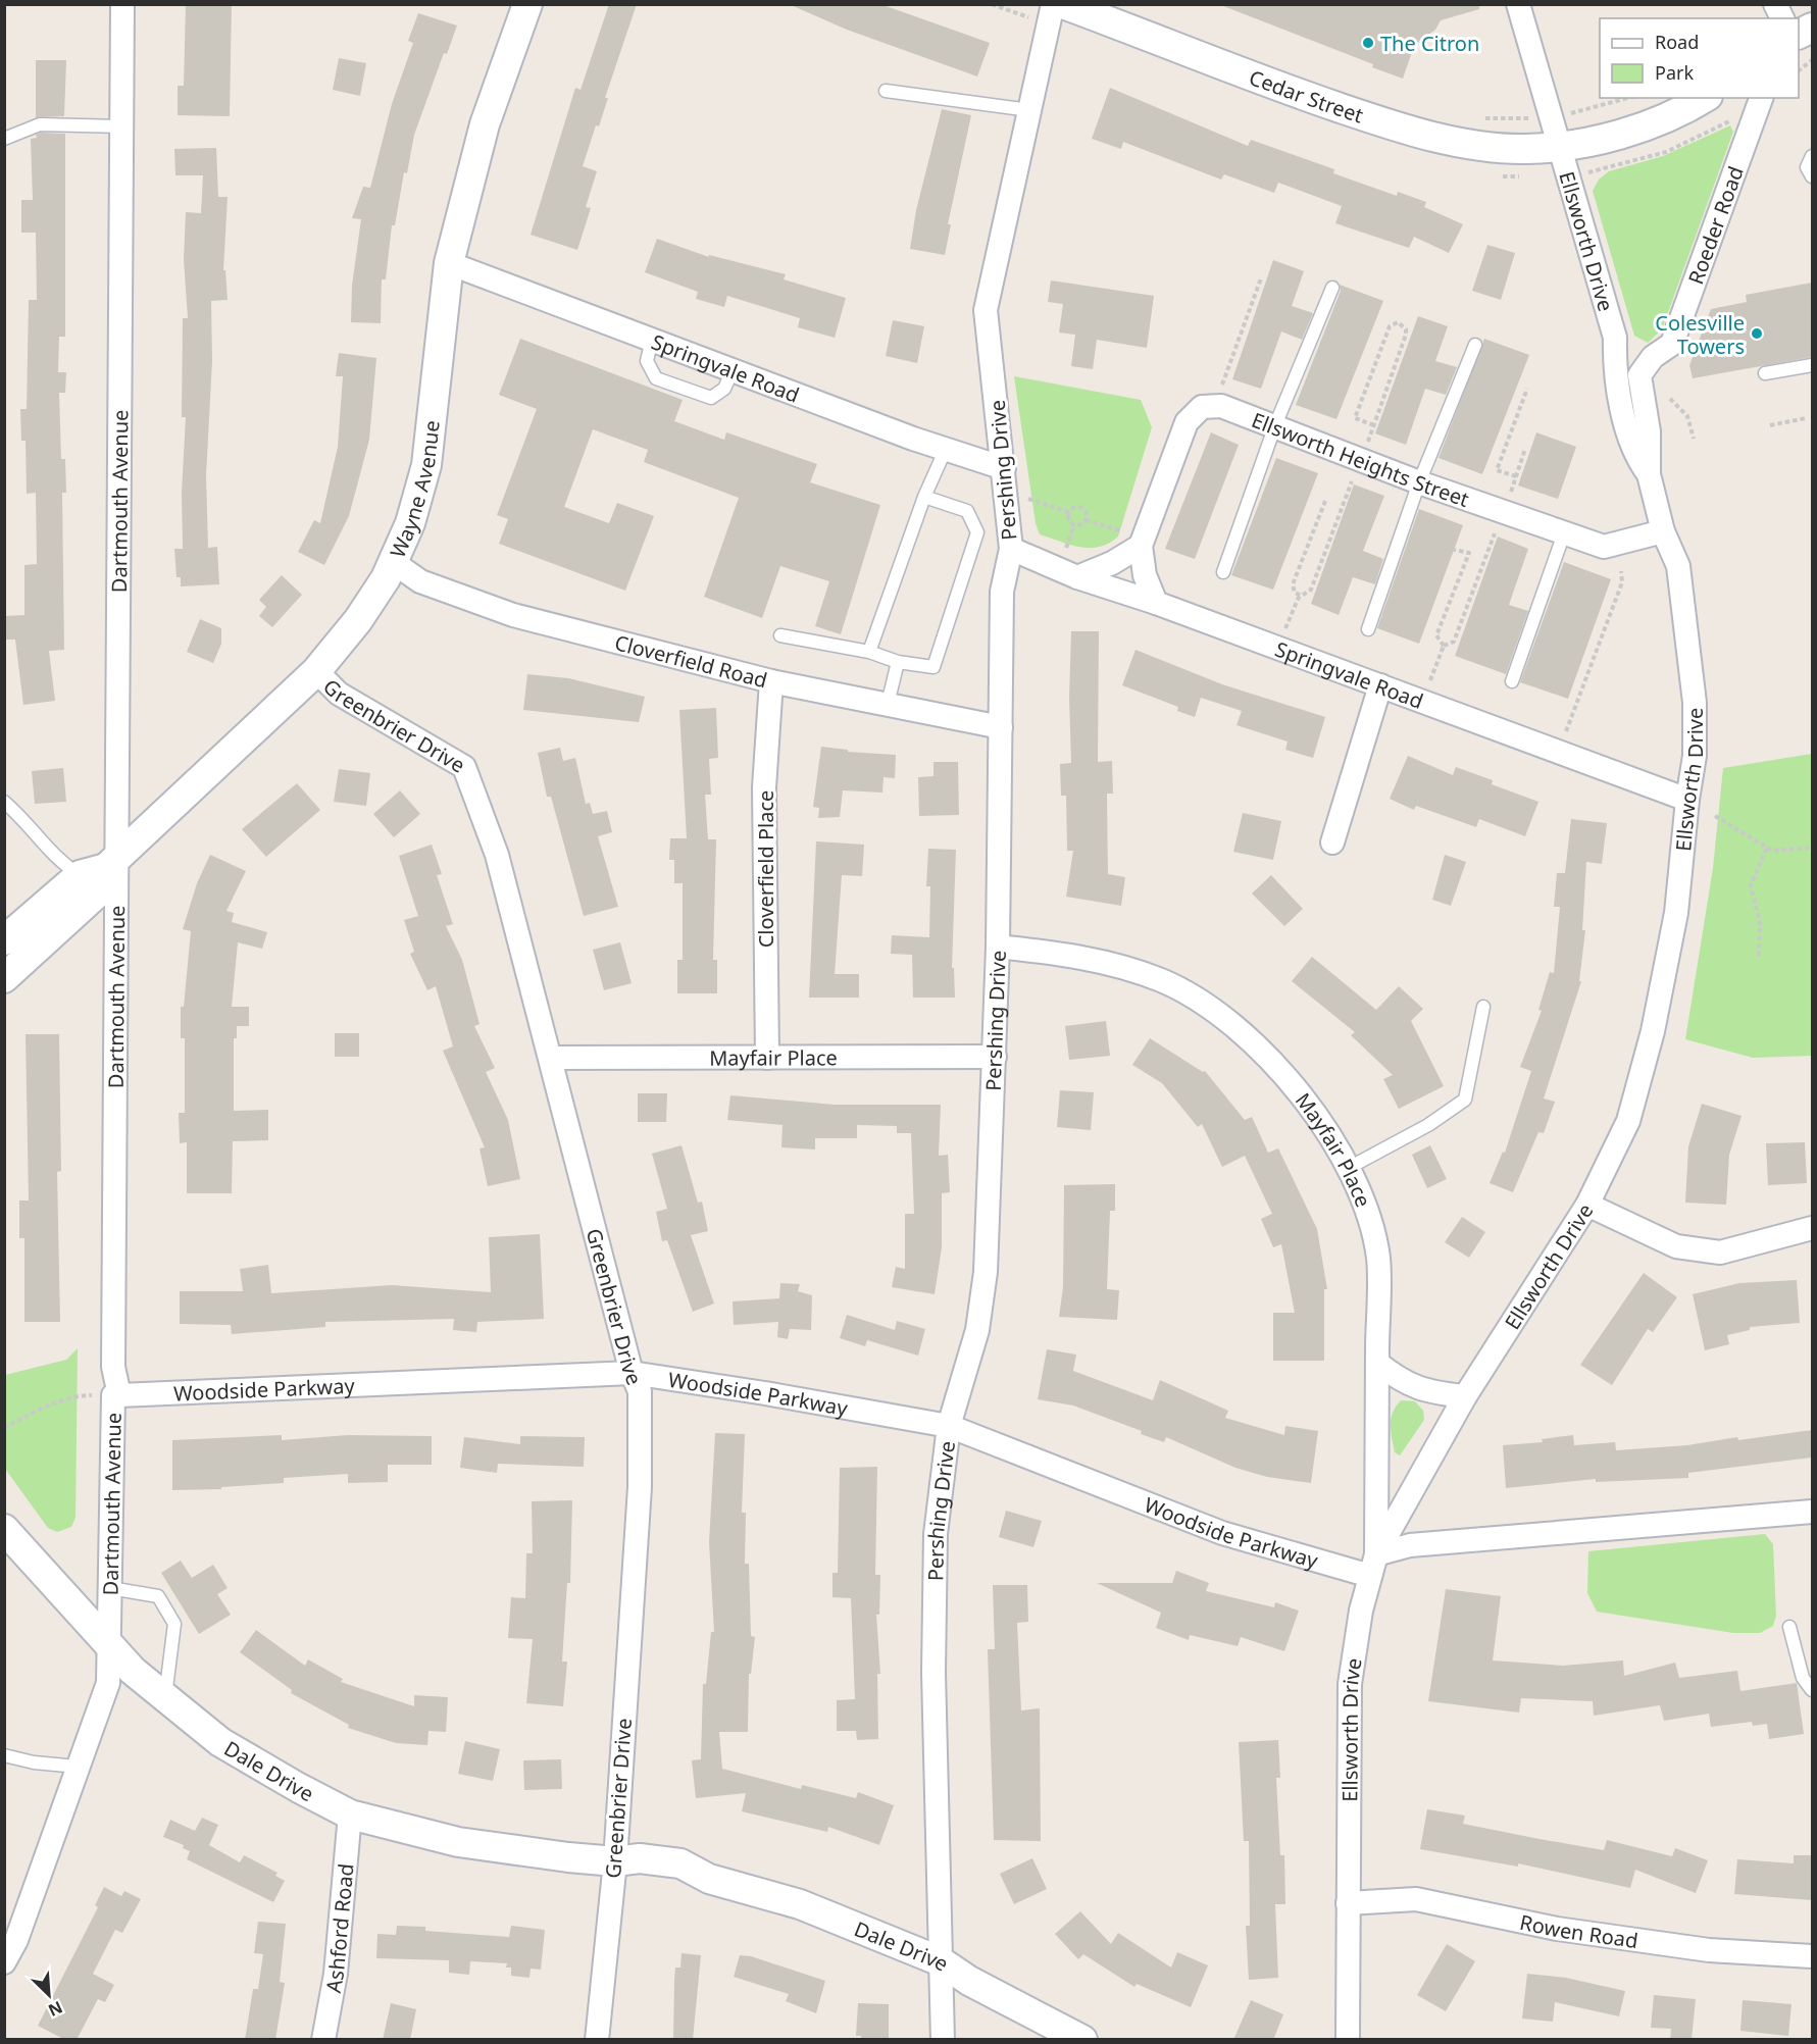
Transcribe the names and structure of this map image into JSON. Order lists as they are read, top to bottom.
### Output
{
  "streets": {
    "street": [
      "Cedar Street",
      "Roeder Road",
      "Ellsworth Drive",
      "Springvale Road",
      "Ellsworth Heights Street",
      "Pershing Drive",
      "Wayne Avenue",
      "Dartmouth Avenue",
      "Cloverfield Road",
      "Greenbrier Drive",
      "Cloverfield Place",
      "Mayfair Place",
      "Woodside Parkway",
      "Dale Drive",
      "Ashford Road",
      "Rowen Road"
    ]
  },
  "crossings": [
    ["Cedar Street", "Ellsworth Drive"],
    ["Roeder Road", "Ellsworth Drive"],
    ["Ellsworth Drive", "Springvale Road"],
    ["Ellsworth Drive", "Ellsworth Heights Street"],
    ["Ellsworth Drive", "Mayfair Place"],
    ["Ellsworth Drive", "Woodside Parkway"],
    ["Ellsworth Drive", "Rowen Road"],
    ["Springvale Road", "Ellsworth Heights Street"],
    ["Springvale Road", "Pershing Drive"],
    ["Springvale Road", "Wayne Avenue"],
    ["Pershing Drive", "Cloverfield Road"],
    ["Pershing Drive", "Mayfair Place"],
    ["Pershing Drive", "Woodside Parkway"],
    ["Pershing Drive", "Dale Drive"],
    ["Wayne Avenue", "Dartmouth Avenue"],
    ["Wayne Avenue", "Cloverfield Road"],
    ["Wayne Avenue", "Greenbrier Drive"],
    ["Dartmouth Avenue", "Woodside Parkway"],
    ["Dartmouth Avenue", "Dale Drive"],
    ["Cloverfield Road", "Cloverfield Place"],
    ["Greenbrier Drive", "Mayfair Place"],
    ["Greenbrier Drive", "Woodside Parkway"],
    ["Greenbrier Drive", "Dale Drive"],
    ["Cloverfield Place", "Mayfair Place"],
    ["Dale Drive", "Ashford Road"]
  ],
  "places": ["The Citron", "Colesville Towers"],
  "legend": ["Road", "Park"],
  "north": "bottom right"
}
